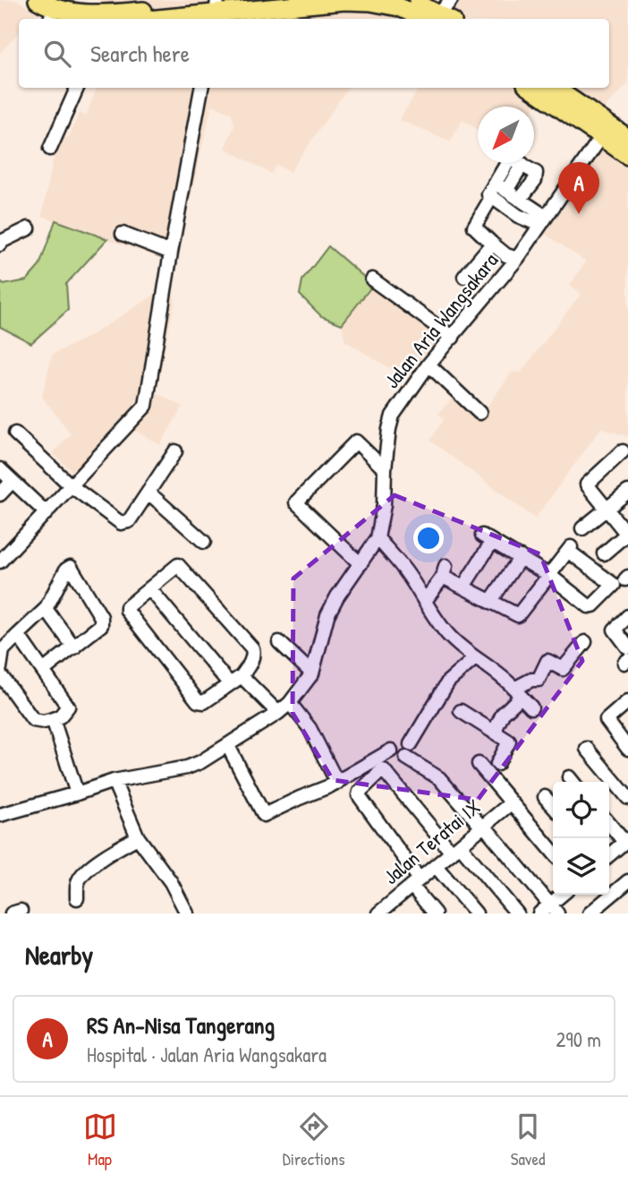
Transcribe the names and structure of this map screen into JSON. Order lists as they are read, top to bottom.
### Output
{
  "streets": {
    "street": ["Jalan Aria Wangsakara", "Jalan Teratai IX"]
  },
  "north": "bottom left",
  "page": {
    "search": "Search here",
    "pins": "A",
    "heading": "Nearby",
    "list": [
      {
        "mark": "A",
        "name": "RS An-Nisa Tangerang",
        "note": "Hospital · Jalan Aria Wangsakara",
        "value": "290 m"
      }
    ],
    "nav": ["Map", "Directions", "Saved"]
  }
}
